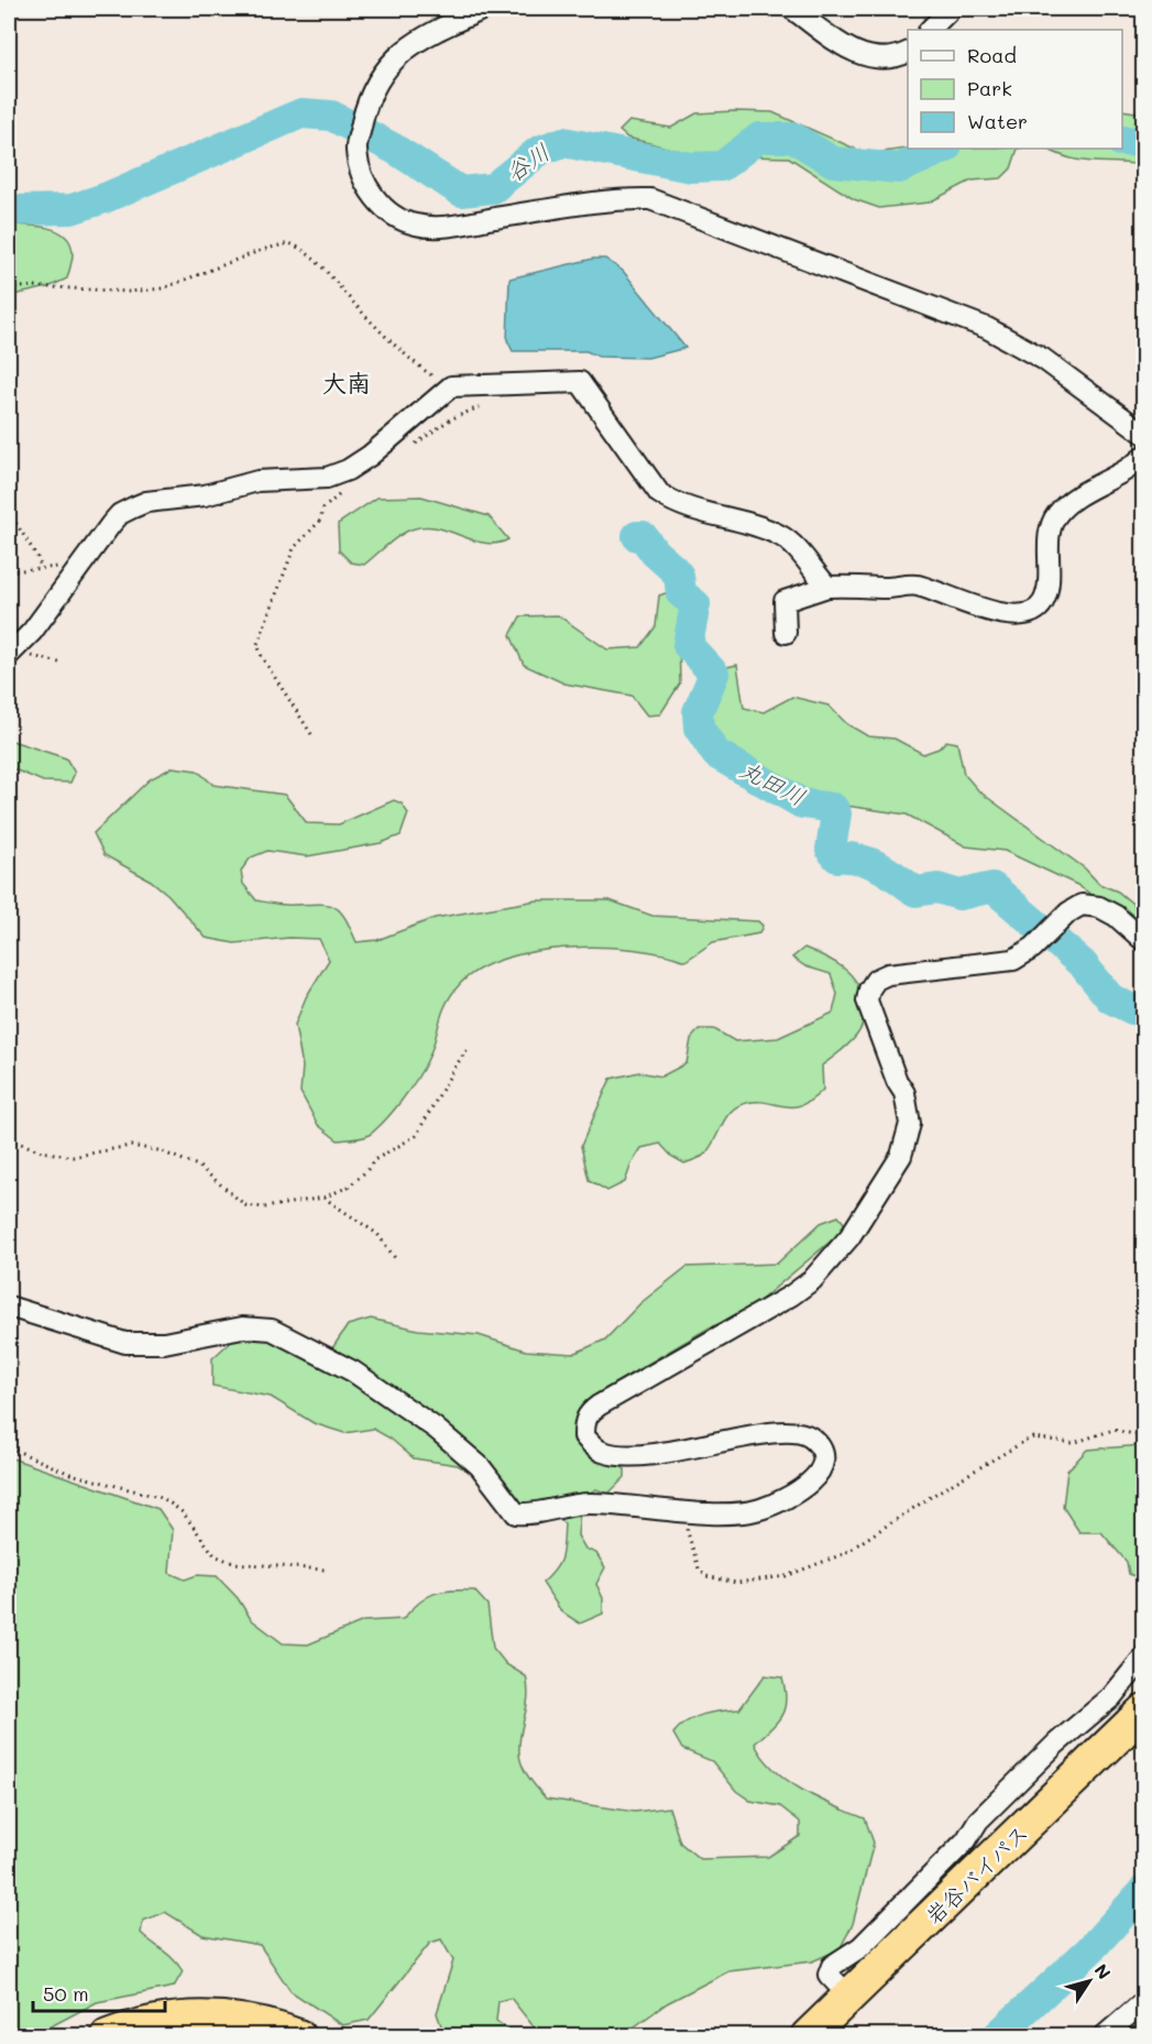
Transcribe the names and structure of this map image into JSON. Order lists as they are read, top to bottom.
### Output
{
  "streets": {
    "highway": ["岩谷バイパス"]
  },
  "districts": ["大南"],
  "water": ["谷川", "丸田川"],
  "legend": ["Road", "Park", "Water"],
  "scale_bar": "50 m",
  "north": "top right"
}
